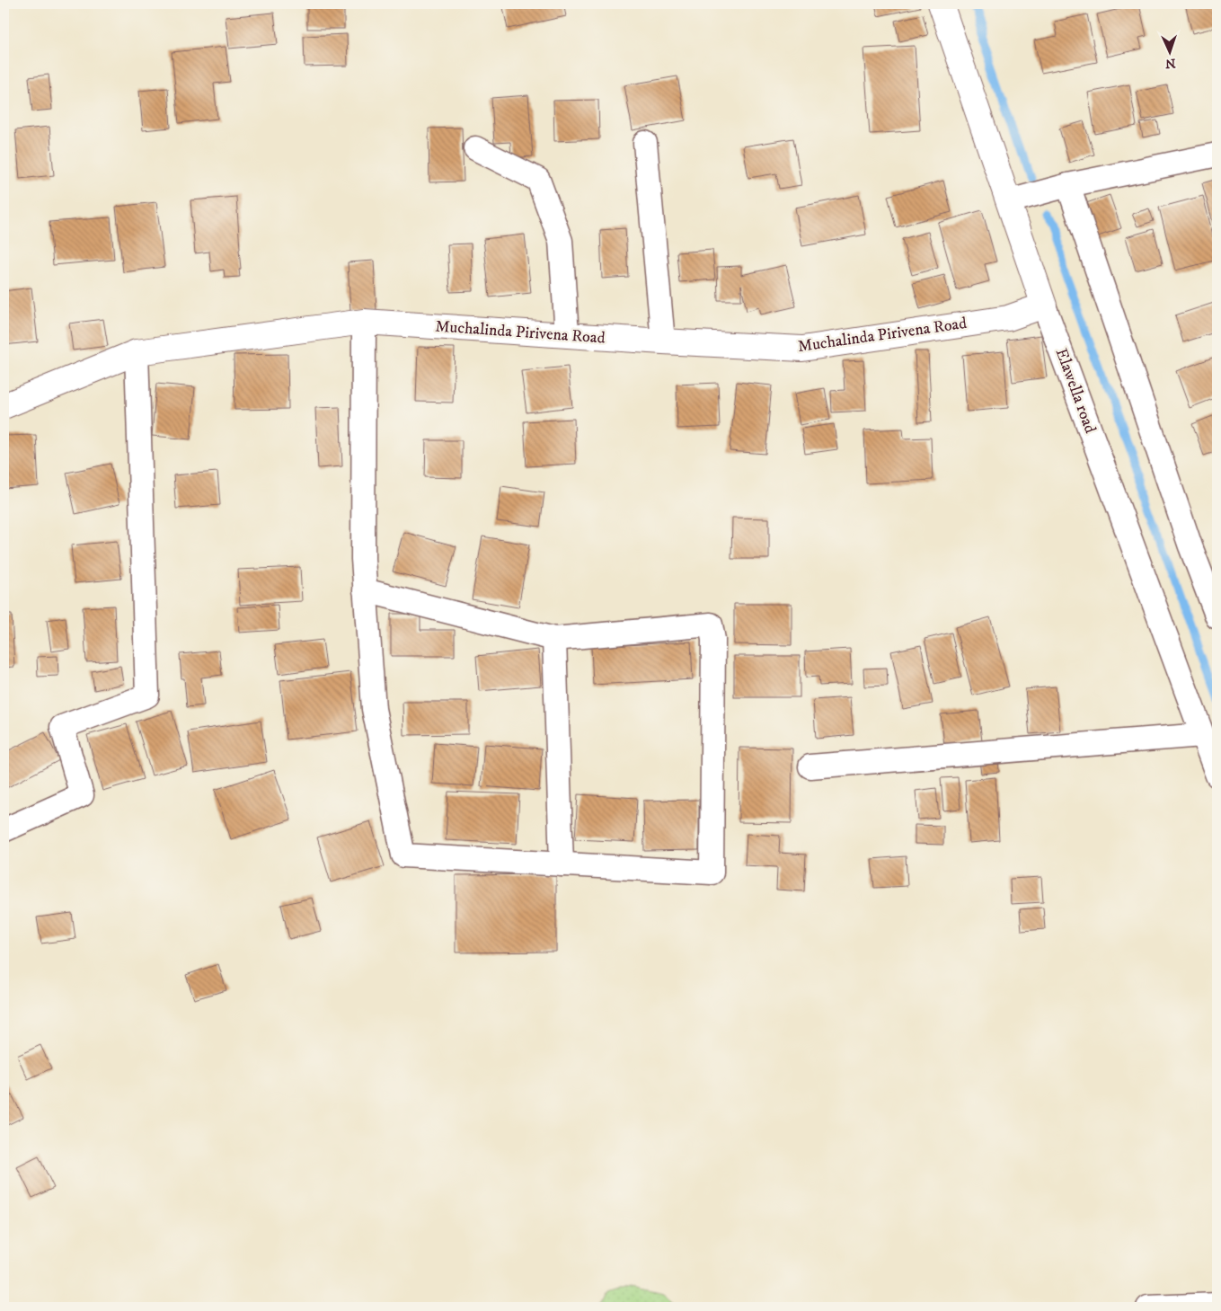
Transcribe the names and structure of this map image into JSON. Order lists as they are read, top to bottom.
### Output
{
  "streets": {
    "street": ["Muchalinda Pirivena Road", "Elawella road"]
  },
  "crossings": [
    ["Muchalinda Pirivena Road", "Elawella road"]
  ],
  "north": "bottom"
}
